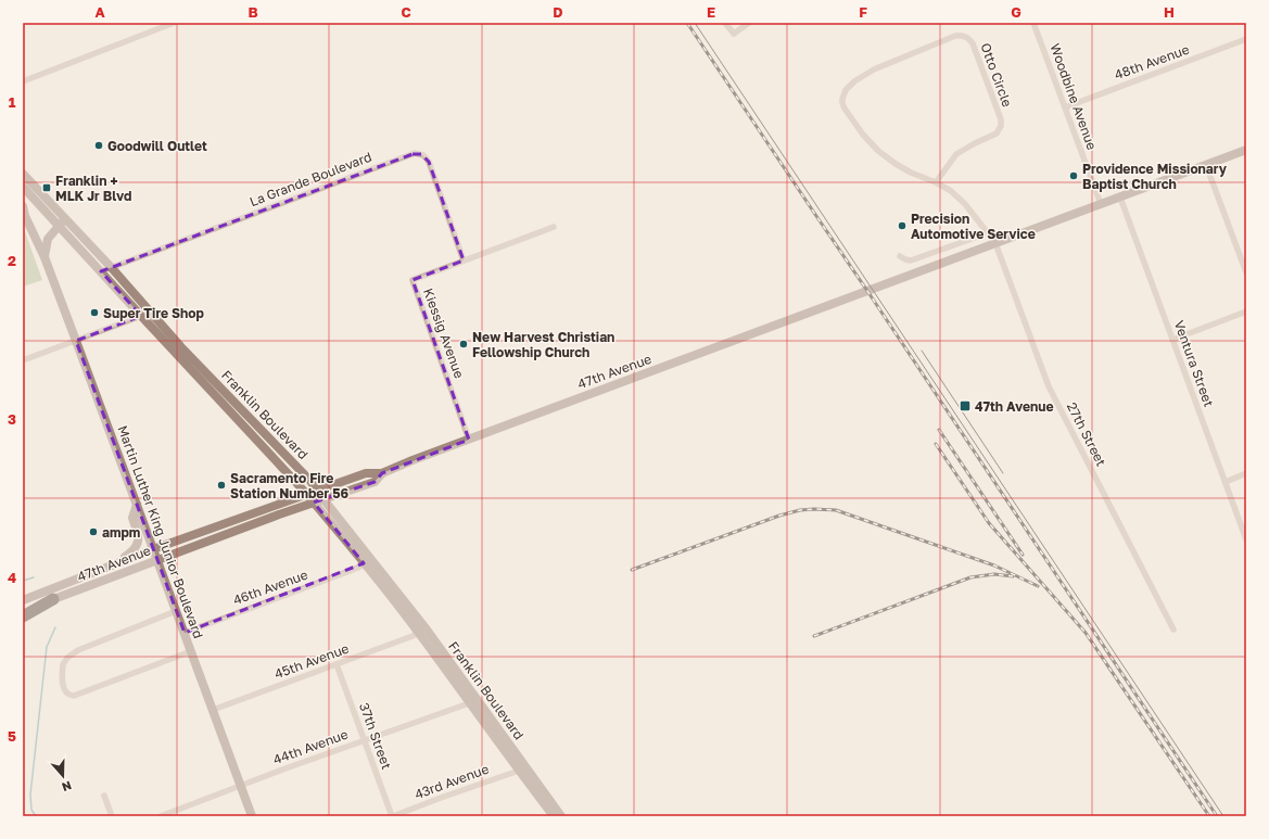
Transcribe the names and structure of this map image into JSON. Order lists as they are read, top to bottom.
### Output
{
  "streets": {
    "main road": ["47th Avenue", "Franklin Boulevard", "Martin Luther King Junior Boulevard"],
    "street": [
      "48th Avenue",
      "Otto Circle",
      "Woodbine Avenue",
      "La Grande Boulevard",
      "Kiessig Avenue",
      "Ventura Street",
      "27th Street",
      "46th Avenue",
      "45th Avenue",
      "37th Street",
      "44th Avenue",
      "43rd Avenue"
    ]
  },
  "crossings": [
    ["48th Avenue", "Woodbine Avenue"],
    ["Otto Circle", "47th Avenue"],
    ["Otto Circle", "27th Street"],
    ["Woodbine Avenue", "47th Avenue"],
    ["La Grande Boulevard", "Kiessig Avenue"],
    ["La Grande Boulevard", "Franklin Boulevard"],
    ["Kiessig Avenue", "47th Avenue"],
    ["Ventura Street", "47th Avenue"],
    ["47th Avenue", "Franklin Boulevard"],
    ["47th Avenue", "27th Street"],
    ["47th Avenue", "Martin Luther King Junior Boulevard"],
    ["Franklin Boulevard", "46th Avenue"],
    ["Franklin Boulevard", "45th Avenue"],
    ["Franklin Boulevard", "44th Avenue"],
    ["Franklin Boulevard", "43rd Avenue"],
    ["Martin Luther King Junior Boulevard", "46th Avenue"],
    ["Martin Luther King Junior Boulevard", "45th Avenue"],
    ["Martin Luther King Junior Boulevard", "44th Avenue"],
    ["45th Avenue", "37th Street"],
    ["37th Street", "44th Avenue"],
    ["37th Street", "43rd Avenue"]
  ],
  "places": {
    "other": [
      "Goodwill Outlet",
      "Providence Missionary Baptist Church",
      "Precision Automotive Service",
      "Super Tire Shop",
      "New Harvest Christian Fellowship Church",
      "Sacramento Fire Station Number 56",
      "ampm"
    ],
    "transit": ["Franklin + MLK Jr Blvd", "47th Avenue"]
  },
  "north": "bottom",
  "grid": {
    "columns": [
      "A",
      "B",
      "C",
      "D",
      "E",
      "F",
      "G",
      "H"
    ],
    "rows": [
      "1",
      "2",
      "3",
      "4",
      "5"
    ]
  }
}
